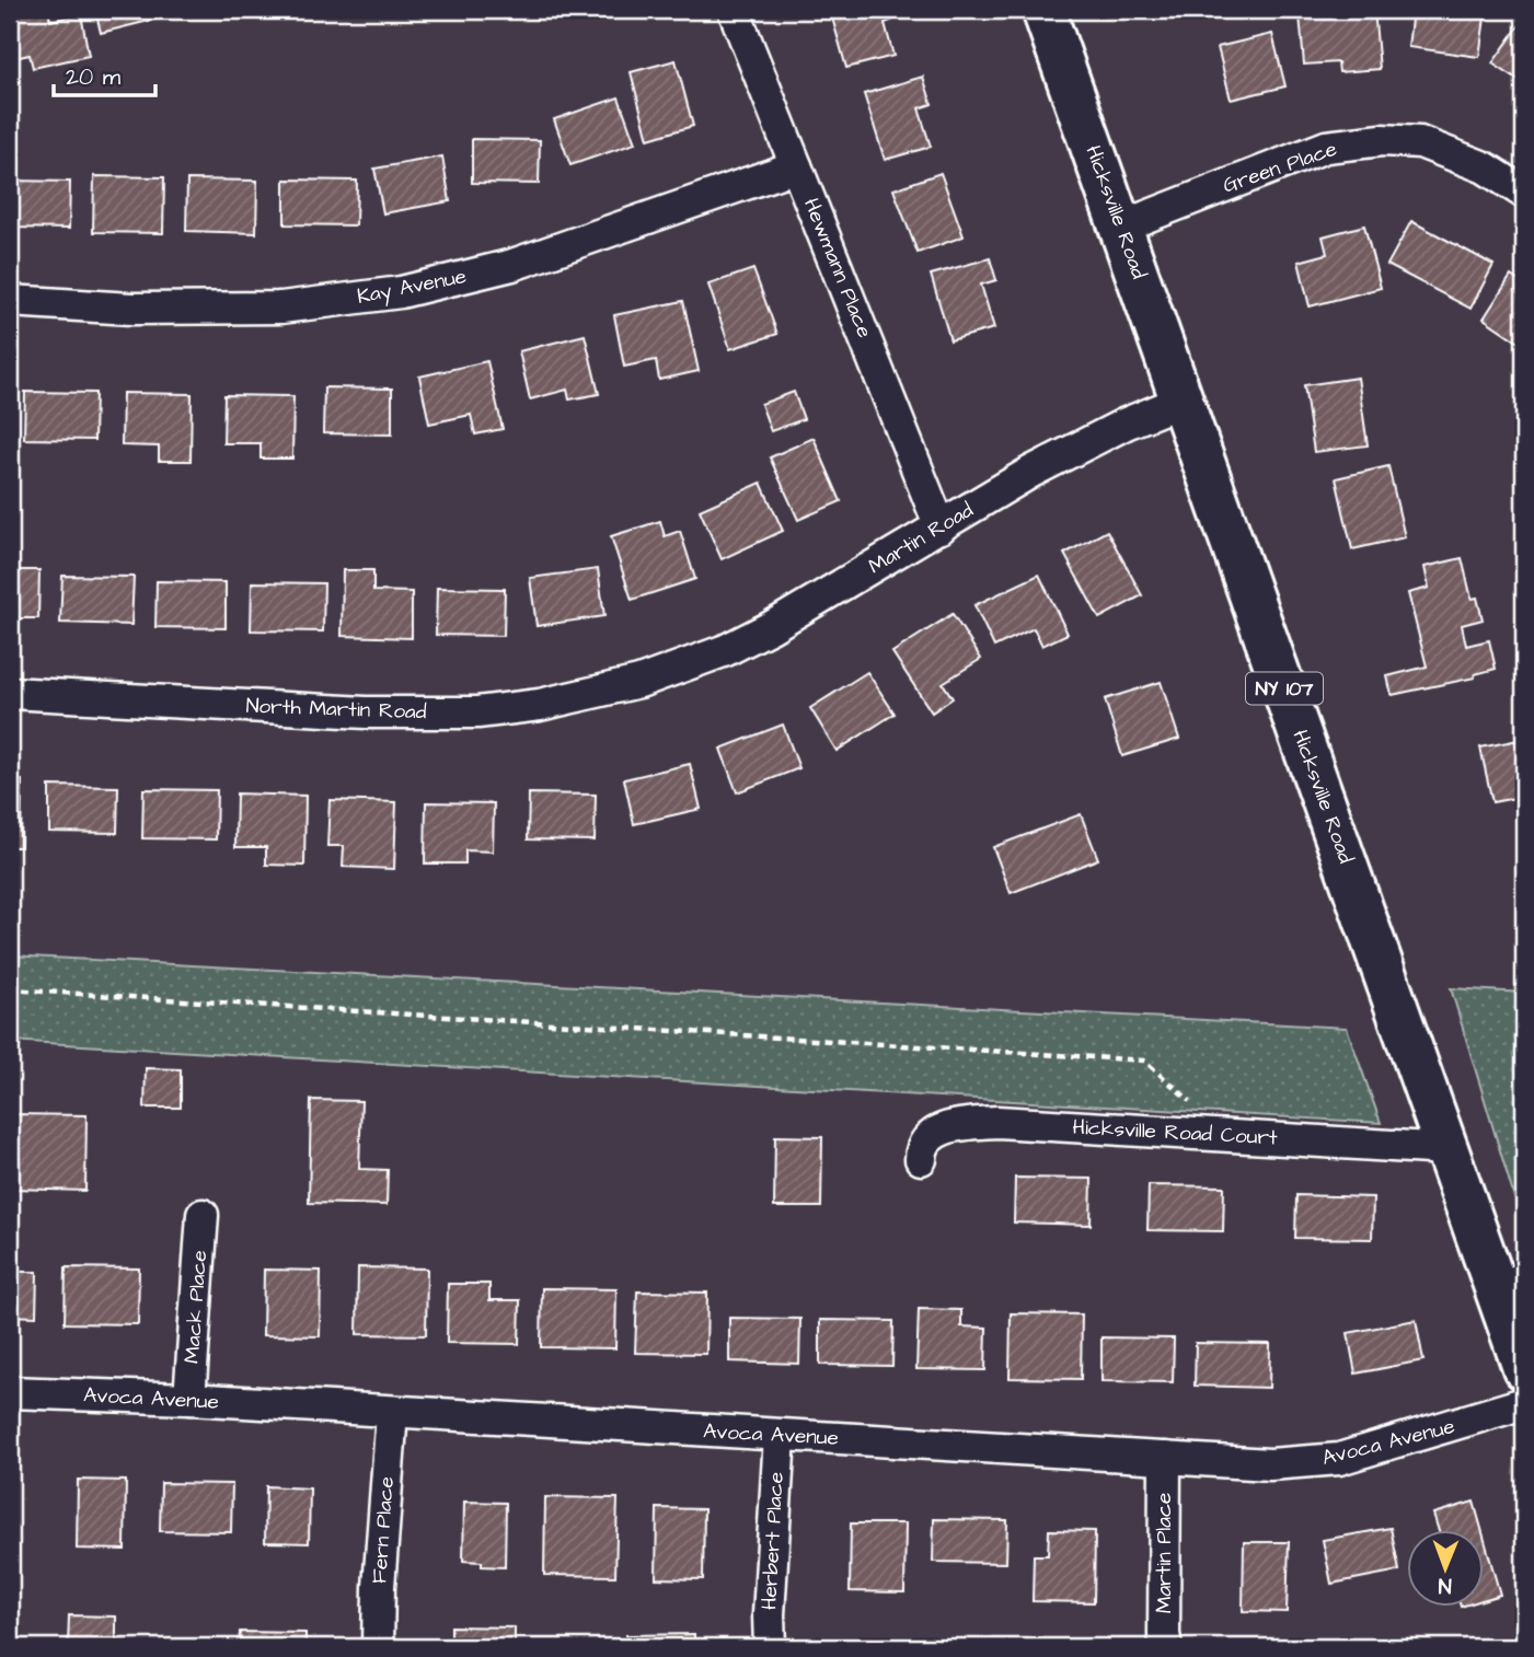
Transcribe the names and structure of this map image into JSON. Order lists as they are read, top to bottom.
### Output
{
  "streets": {
    "main road": ["Hicksville Road", "NY 107"],
    "street": [
      "Green Place",
      "Hewmann Place",
      "Kay Avenue",
      "Martin Road",
      "North Martin Road",
      "Hicksville Road Court",
      "Mack Place",
      "Avoca Avenue",
      "Fern Place",
      "Herbert Place",
      "Martin Place"
    ]
  },
  "crossings": [
    ["Green Place", "Hicksville Road"],
    ["Hicksville Road", "Martin Road"],
    ["Hicksville Road", "Hicksville Road Court"],
    ["Hewmann Place", "Kay Avenue"],
    ["Hewmann Place", "Martin Road"],
    ["Martin Road", "North Martin Road"],
    ["Mack Place", "Avoca Avenue"],
    ["Avoca Avenue", "Fern Place"],
    ["Avoca Avenue", "Herbert Place"],
    ["Avoca Avenue", "Martin Place"]
  ],
  "scale_bar": "20 m",
  "north": "bottom"
}
